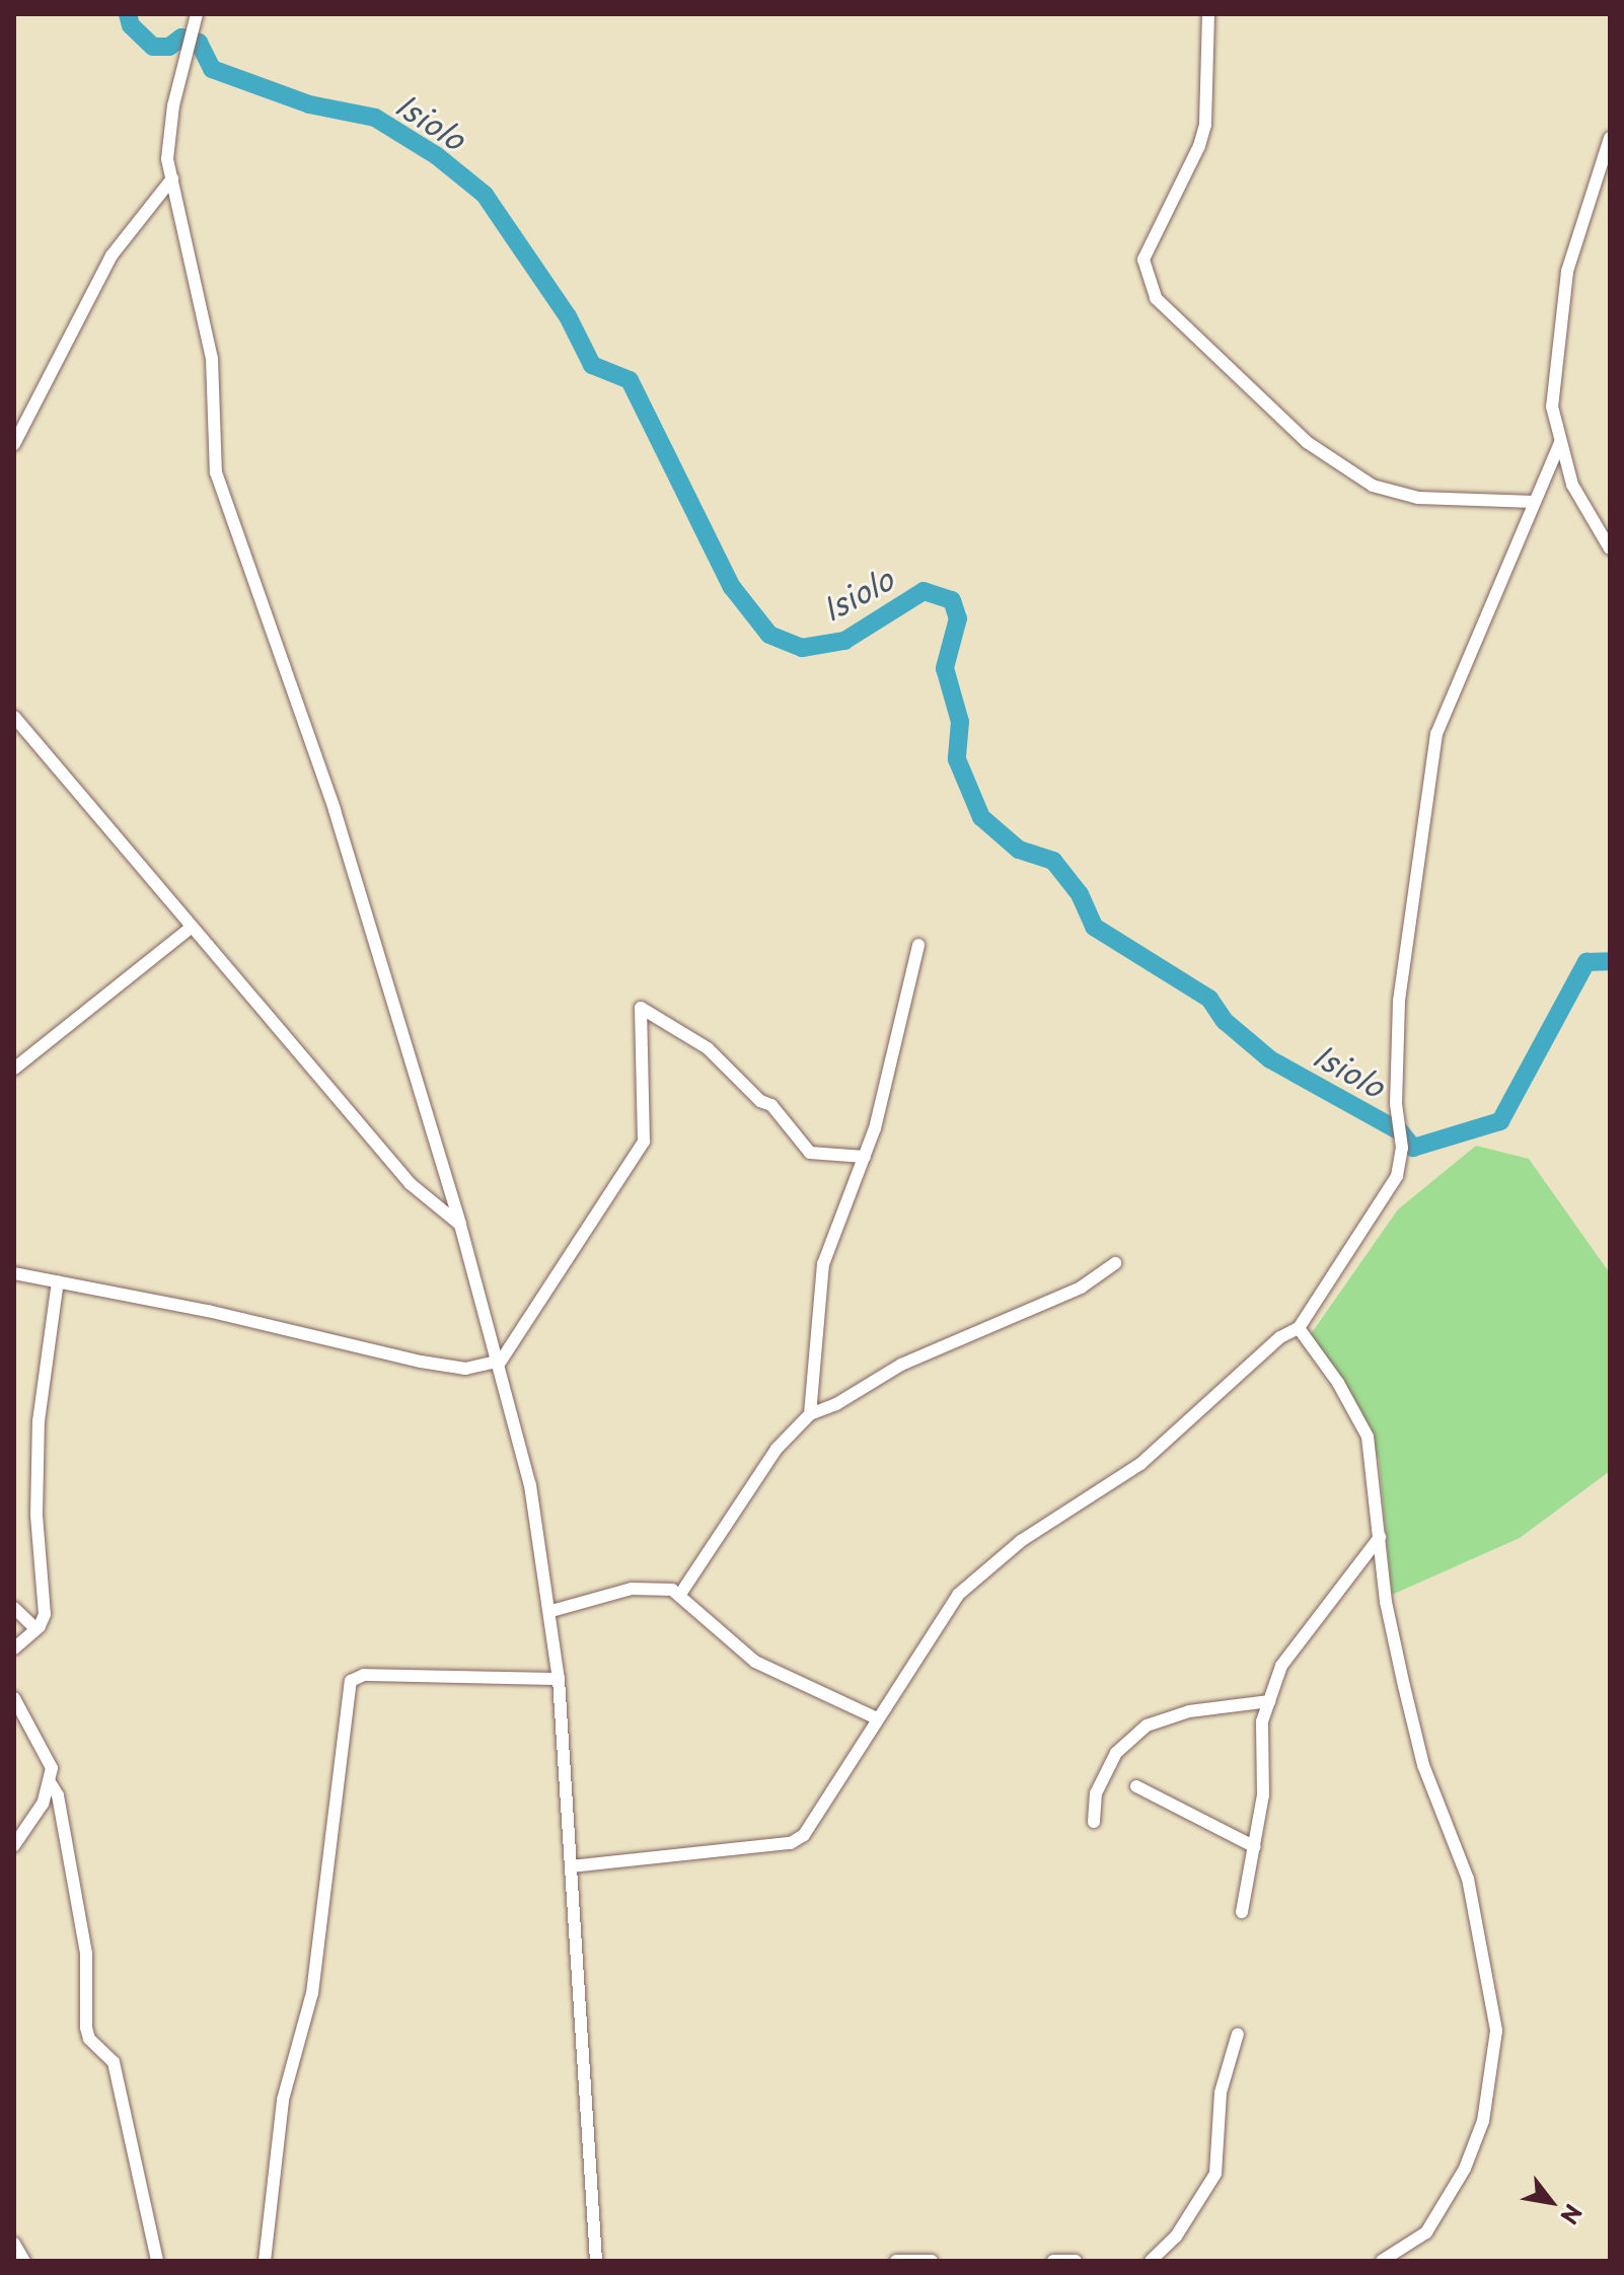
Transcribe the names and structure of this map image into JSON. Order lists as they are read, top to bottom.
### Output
{
  "water": ["Isiolo"],
  "north": "bottom right"
}
